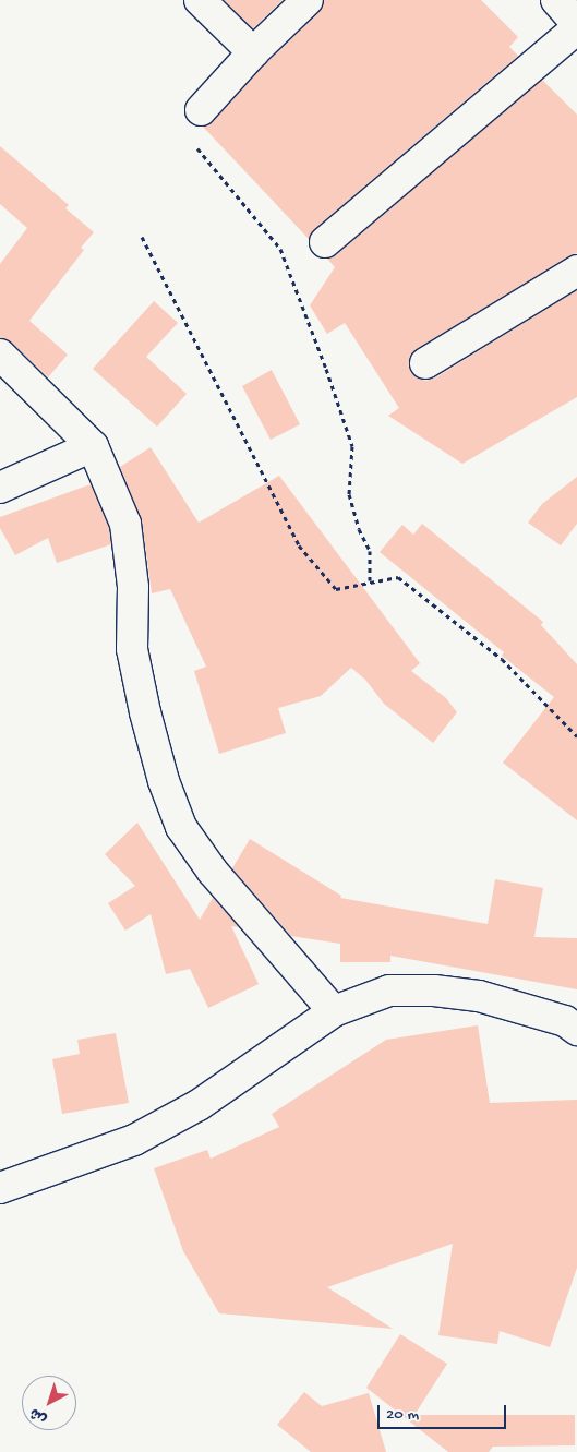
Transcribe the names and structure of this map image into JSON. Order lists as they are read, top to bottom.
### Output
{
  "scale_bar": "20 m",
  "north": "bottom left"
}
